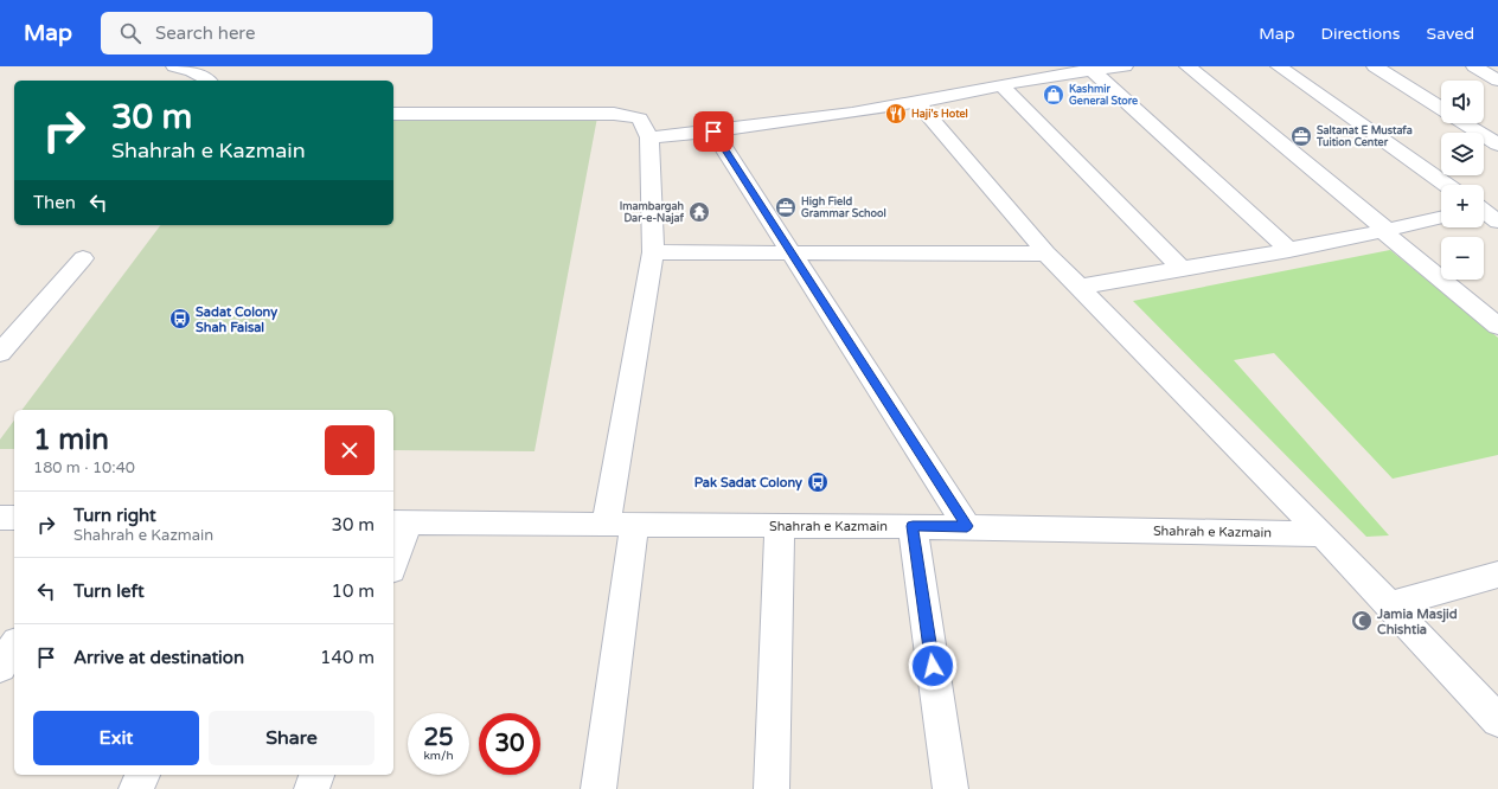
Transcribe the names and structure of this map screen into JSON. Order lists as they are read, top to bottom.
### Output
{
  "streets": {
    "street": ["Shahrah e Kazmain"]
  },
  "places": {
    "shop": ["Kashmir General Store"],
    "restaurant": ["Haji's Hotel"],
    "office": ["Saltanat E Mustafa Tuition Center", "High Field Grammar School"],
    "temple": ["Imambargah Dar-e-Najaf"],
    "bus stop": ["Sadat Colony Shah Faisal", "Pak Sadat Colony"],
    "mosque": ["Jamia Masjid Chishtia"]
  },
  "page": {
    "header": "Map",
    "search": "Search here",
    "nav": ["Map", "Directions", "Saved"],
    "map_buttons": ["+", "−"],
    "turn": ["30 m", "Shahrah e Kazmain"],
    "then": "Then",
    "heading": ["1 min", "180 m · 10:40"],
    "list": [
      {
        "name": "Turn right",
        "note": "Shahrah e Kazmain",
        "value": "30 m"
      },
      {
        "name": "Turn left",
        "value": "10 m"
      },
      {
        "name": "Arrive at destination",
        "value": "140 m"
      }
    ],
    "buttons": ["Exit", "Share"],
    "speed": "25 km/h",
    "limit": "30"
  }
}
